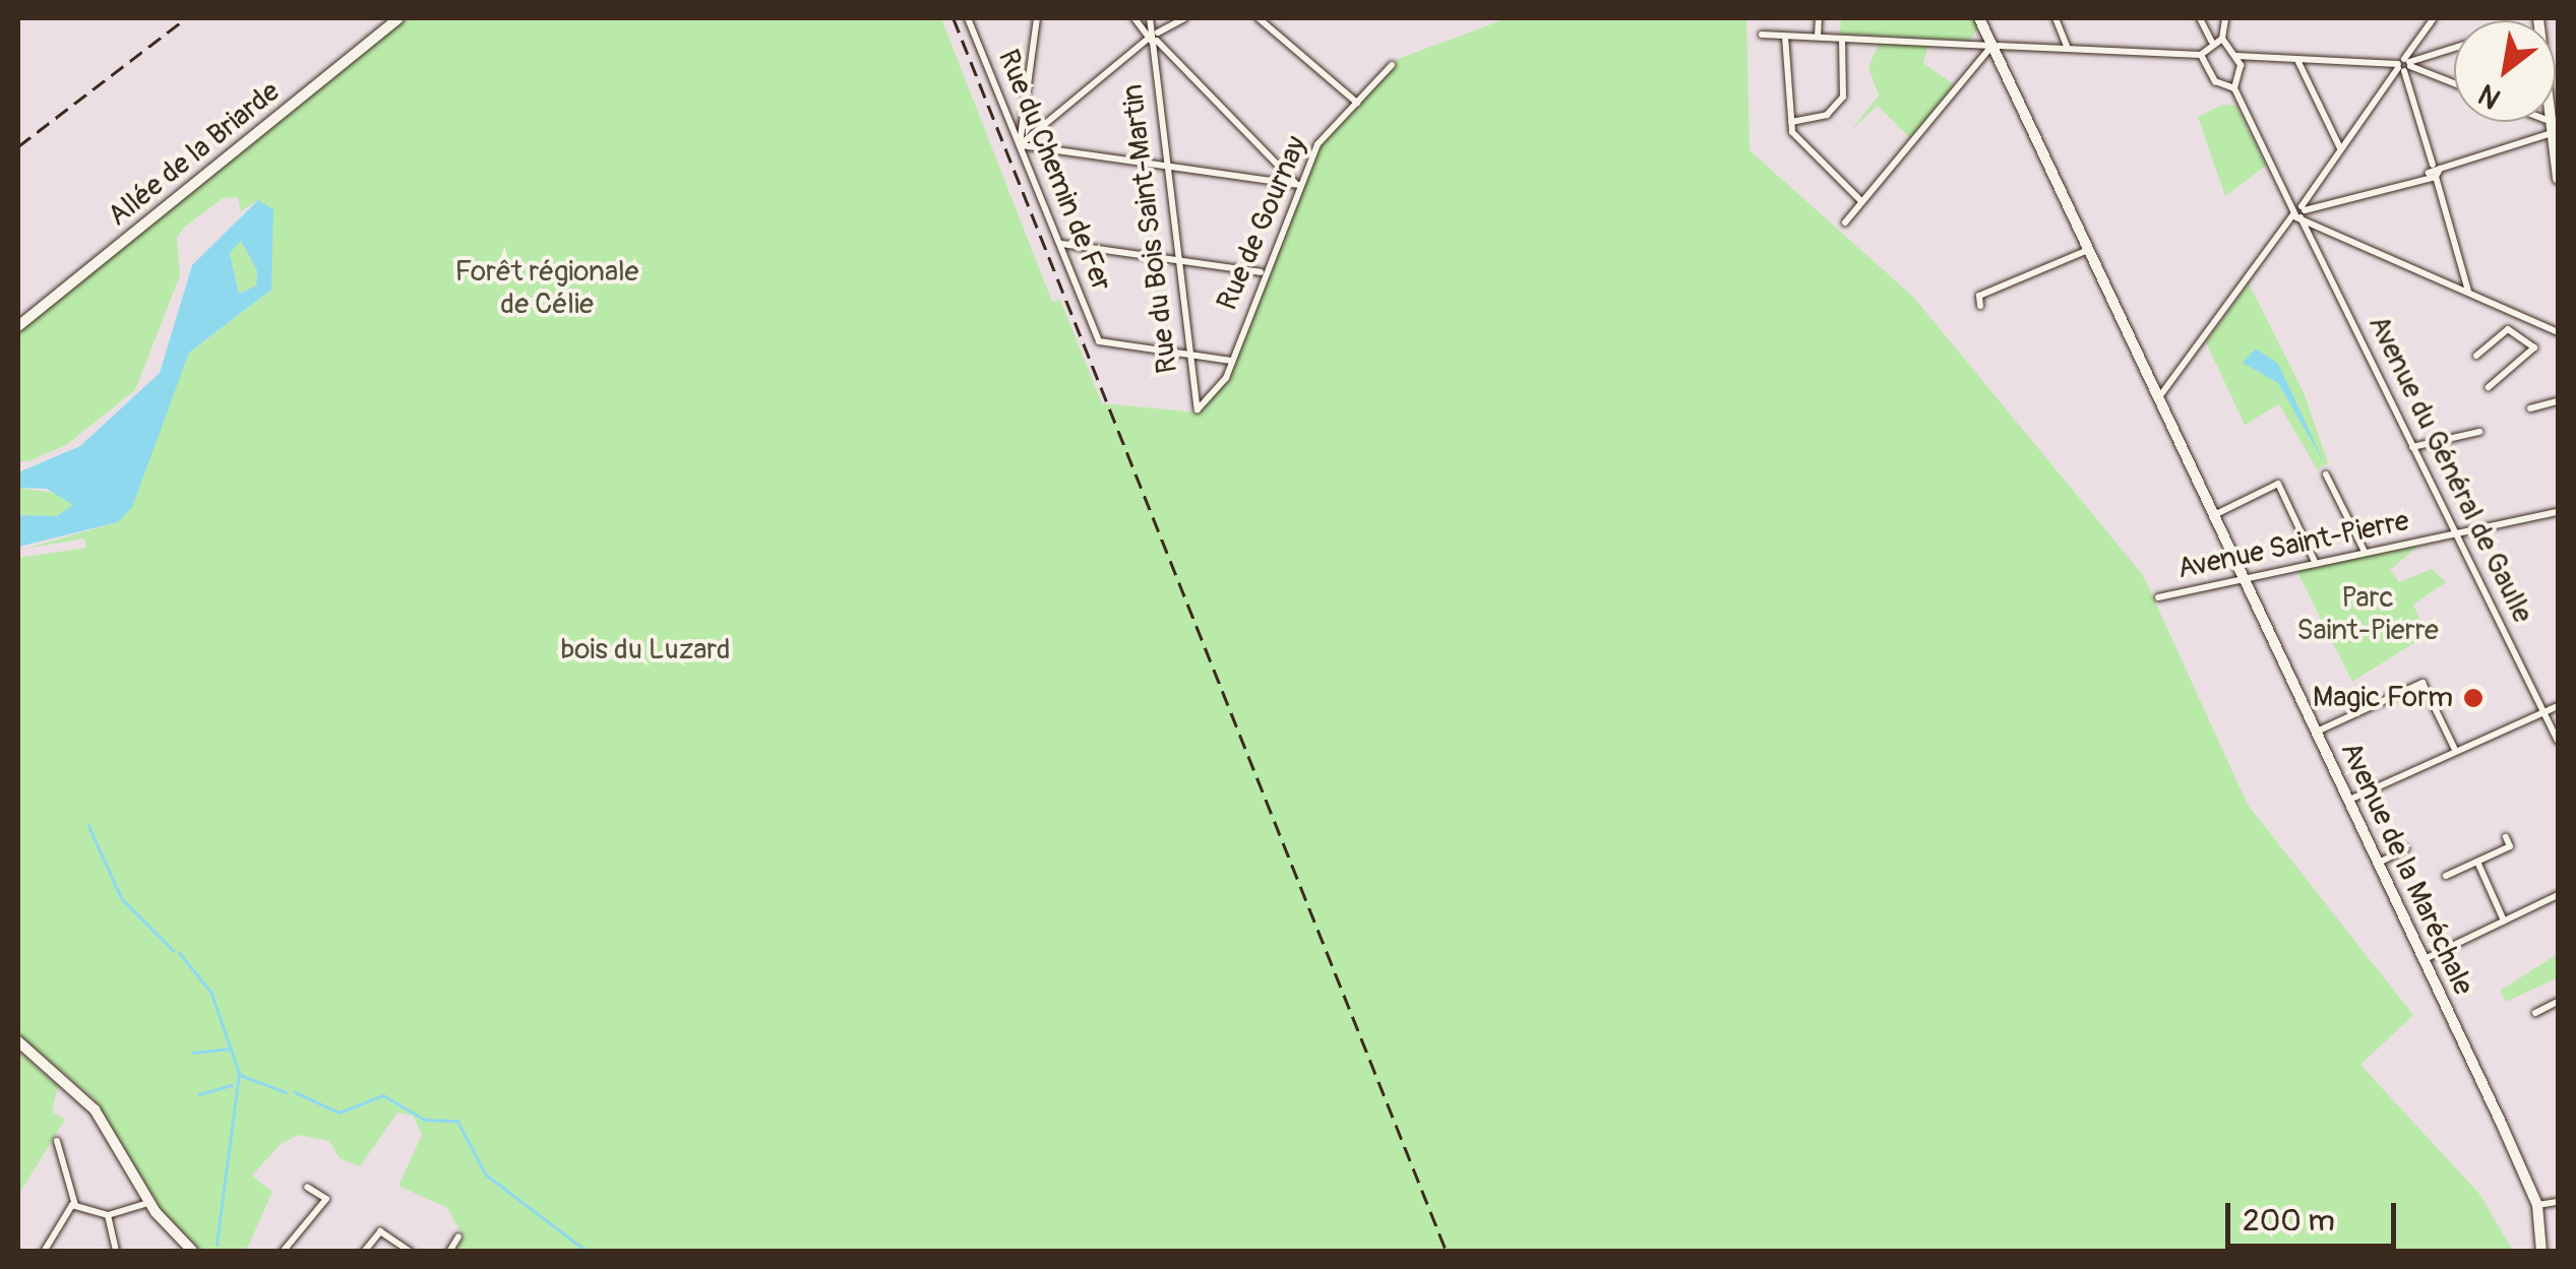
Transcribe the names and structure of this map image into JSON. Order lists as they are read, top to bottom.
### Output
{
  "streets": {
    "street": [
      "Allée de la Briarde",
      "Rue du Chemin de Fer",
      "Rue de Gournay",
      "Rue du Bois Saint-Martin",
      "Avenue du Général de Gaulle",
      "Avenue Saint-Pierre",
      "Avenue de la Maréchale"
    ]
  },
  "crossings": [
    ["Rue du Chemin de Fer", "Rue du Bois Saint-Martin"],
    ["Rue de Gournay", "Rue du Bois Saint-Martin"],
    ["Avenue du Général de Gaulle", "Avenue Saint-Pierre"],
    ["Avenue Saint-Pierre", "Avenue de la Maréchale"]
  ],
  "parks": ["Forêt régionale de Célie", "Parc Saint-Pierre", "bois du Luzard"],
  "places": ["Magic Form"],
  "scale_bar": "200 m",
  "north": "bottom left"
}
